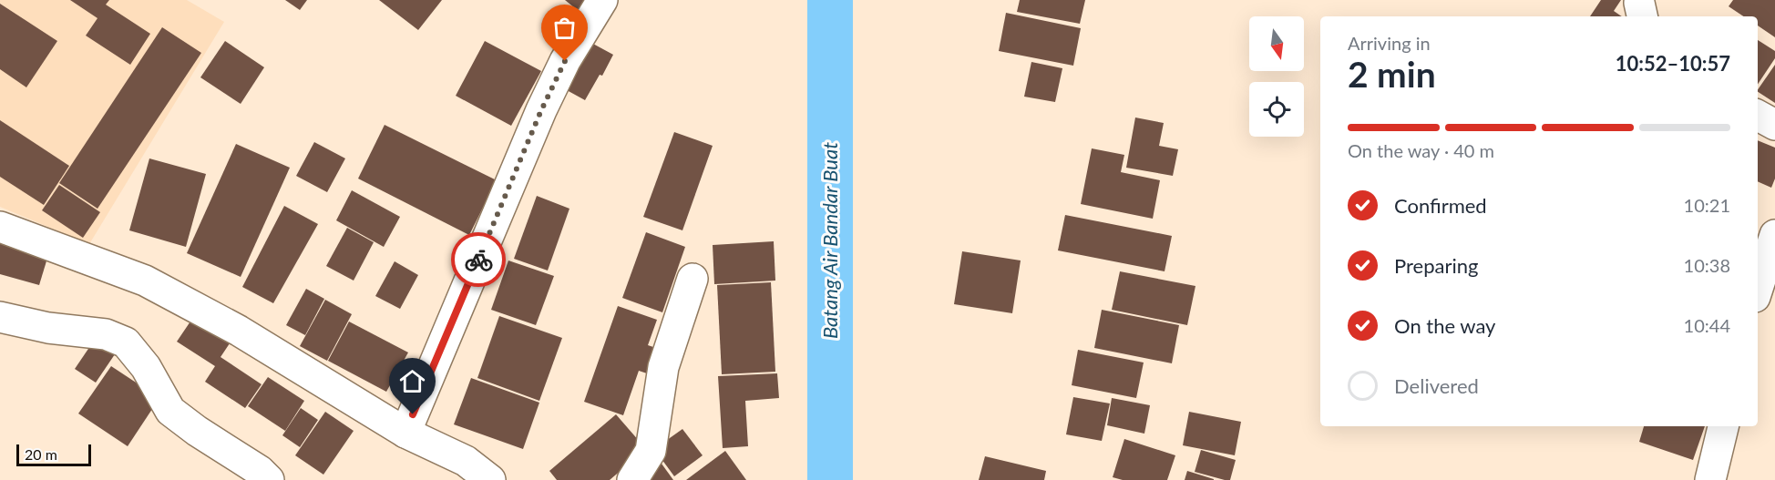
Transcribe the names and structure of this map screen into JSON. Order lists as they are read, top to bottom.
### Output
{
  "water": ["Batang Air Bandar Buat"],
  "scale_bar": "20 m",
  "north": "bottom",
  "page": {
    "heading": ["2 min", "Arriving in", "10:52–10:57"],
    "bar": "On the way · 40 m",
    "list": [
      ["Confirmed", "10:21"],
      ["Preparing", "10:38"],
      ["On the way", "10:44"],
      "Delivered"
    ],
    "scale": "20 m"
  }
}
